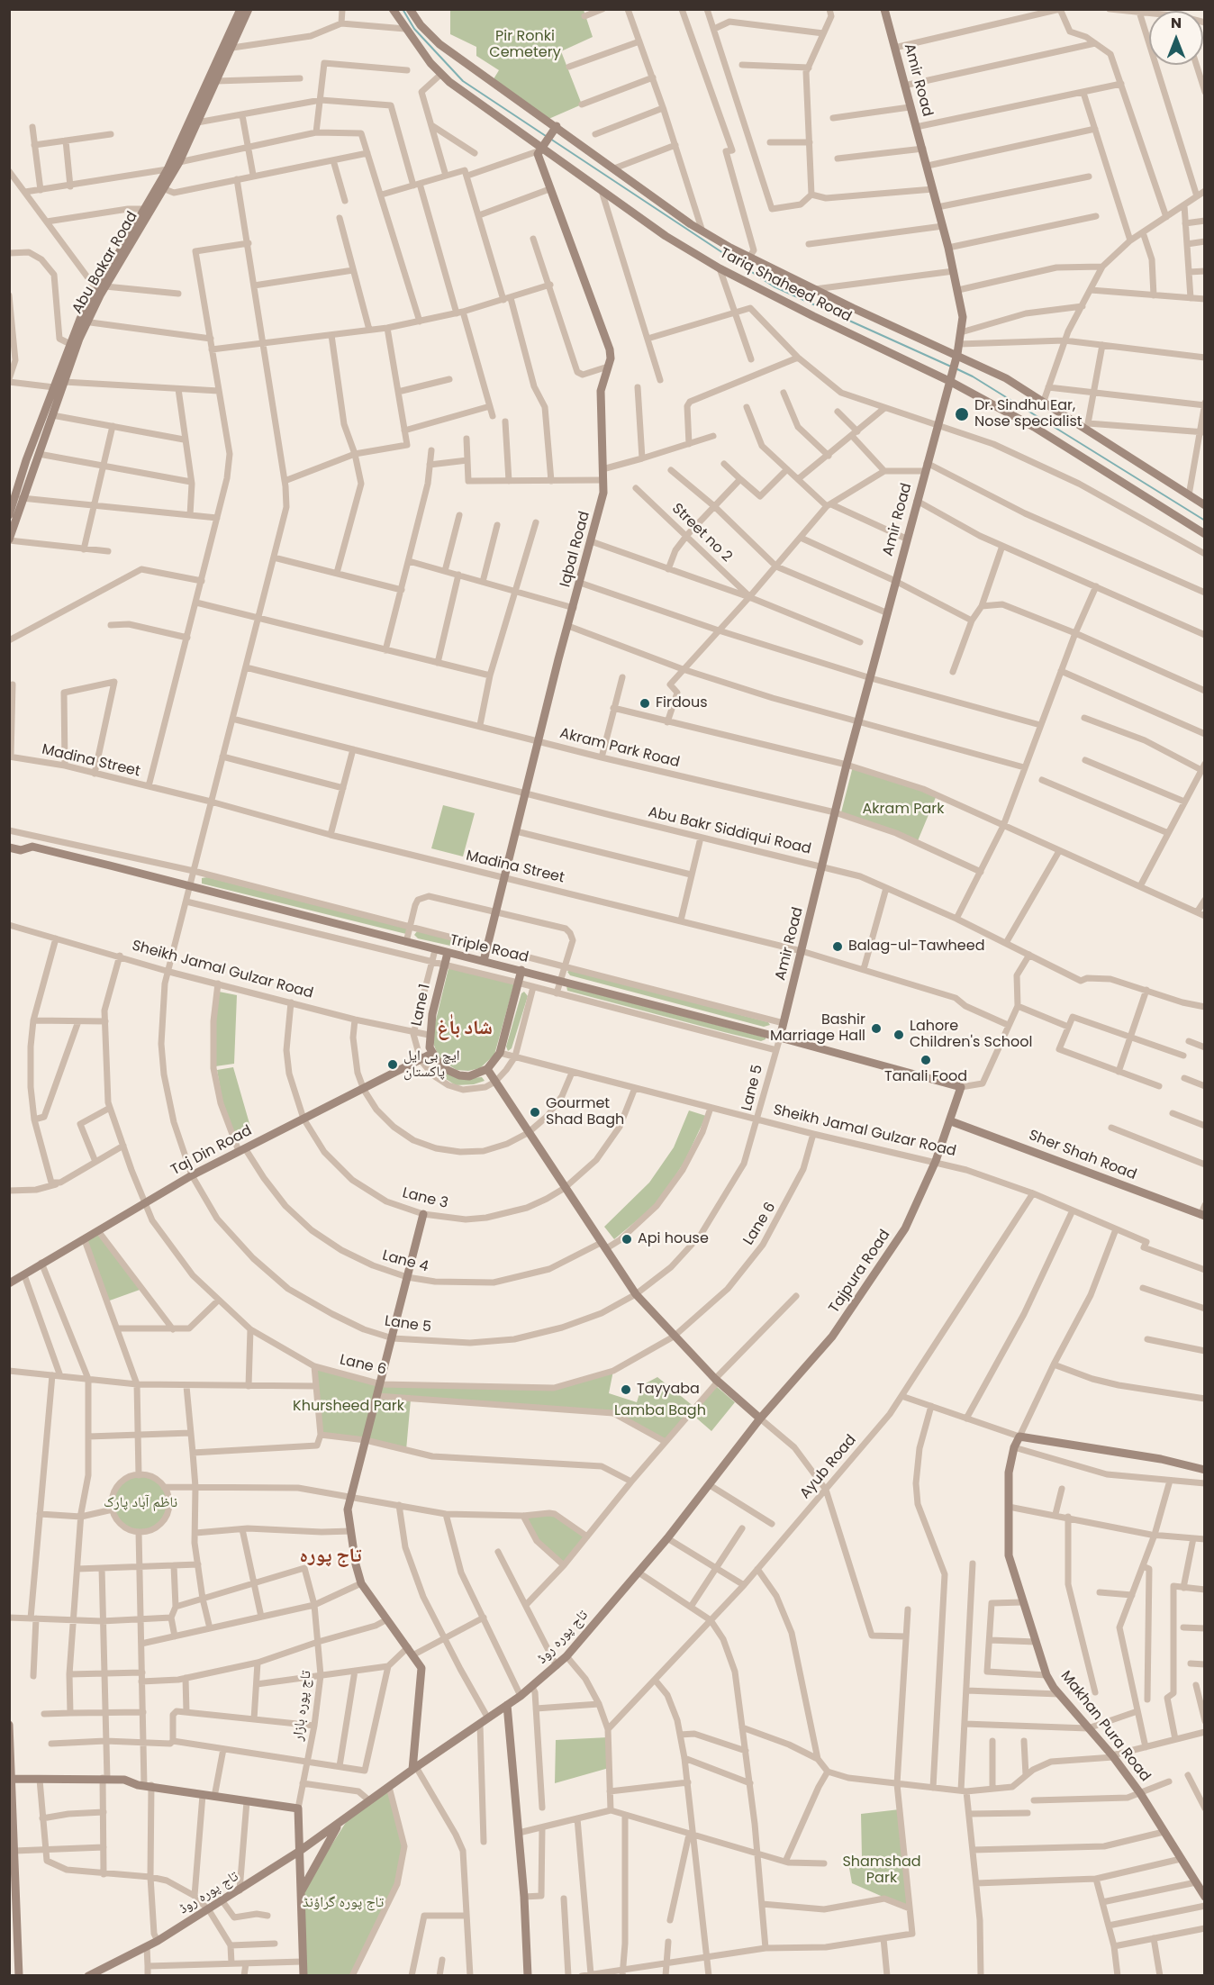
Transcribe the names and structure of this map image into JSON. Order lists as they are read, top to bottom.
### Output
{
  "streets": {
    "main road": [
      "Amir Road",
      "Abu Bakar Road",
      "Tariq Shaheed Road",
      "Iqbal Road",
      "Triple Road",
      "Lane 1",
      "Taj Din Road",
      "Sher Shah Road",
      "Tajpura Road",
      "تاج پورہ روڈ",
      "Makhan Pura Road"
    ],
    "street": [
      "Street no 2",
      "Akram Park Road",
      "Madina Street",
      "Abu Bakr Siddiqui Road",
      "Sheikh Jamal Gulzar Road",
      "Lane 5",
      "Lane 3",
      "Lane 6",
      "Lane 4",
      "Ayub Road",
      "تاج پورہ بازار"
    ]
  },
  "crossings": [
    ["Amir Road", "Tariq Shaheed Road"],
    ["Amir Road", "Akram Park Road"],
    ["Amir Road", "Madina Street"],
    ["Amir Road", "Abu Bakr Siddiqui Road"],
    ["Amir Road", "Triple Road"],
    ["Amir Road", "Lane 5"],
    ["Tariq Shaheed Road", "Iqbal Road"],
    ["Iqbal Road", "Akram Park Road"],
    ["Iqbal Road", "Madina Street"],
    ["Iqbal Road", "Abu Bakr Siddiqui Road"],
    ["Iqbal Road", "Triple Road"],
    ["Akram Park Road", "Lane 5"],
    ["Madina Street", "Lane 5"],
    ["Abu Bakr Siddiqui Road", "Lane 5"],
    ["Triple Road", "Lane 1"],
    ["Triple Road", "Lane 5"],
    ["Triple Road", "Tajpura Road"],
    ["Sheikh Jamal Gulzar Road", "Lane 1"],
    ["Sheikh Jamal Gulzar Road", "Lane 5"],
    ["Sheikh Jamal Gulzar Road", "Lane 3"],
    ["Sheikh Jamal Gulzar Road", "Lane 6"],
    ["Sheikh Jamal Gulzar Road", "Lane 4"],
    ["Sheikh Jamal Gulzar Road", "Tajpura Road"],
    ["Sheikh Jamal Gulzar Road", "Ayub Road"],
    ["Sheikh Jamal Gulzar Road", "Makhan Pura Road"],
    ["Lane 1", "Taj Din Road"],
    ["Lane 5", "Taj Din Road"],
    ["Taj Din Road", "Lane 3"],
    ["Taj Din Road", "Lane 6"],
    ["Taj Din Road", "Lane 4"],
    ["Sher Shah Road", "Tajpura Road"],
    ["Tajpura Road", "تاج پورہ روڈ"]
  ],
  "districts": ["شاد باٰغ", "تاج پورہ"],
  "parks": [
    "Pir Ronki Cemetery",
    "Akram Park",
    "Khursheed Park",
    "Lamba Bagh",
    "ناظم آباد پارک",
    "Shamshad Park",
    "تاج پورہ گراؤنڈ"
  ],
  "places": [
    "Dr. Sindhu Ear, Nose specialist",
    "Firdous",
    "Balag-ul-Tawheed",
    "Bashir Marriage Hall",
    "Lahore Children's School",
    "Tanali Food",
    "ایچ بی ایل پاکستان",
    "Gourmet Shad Bagh",
    "Api house",
    "Tayyaba"
  ],
  "north": "top"
}
